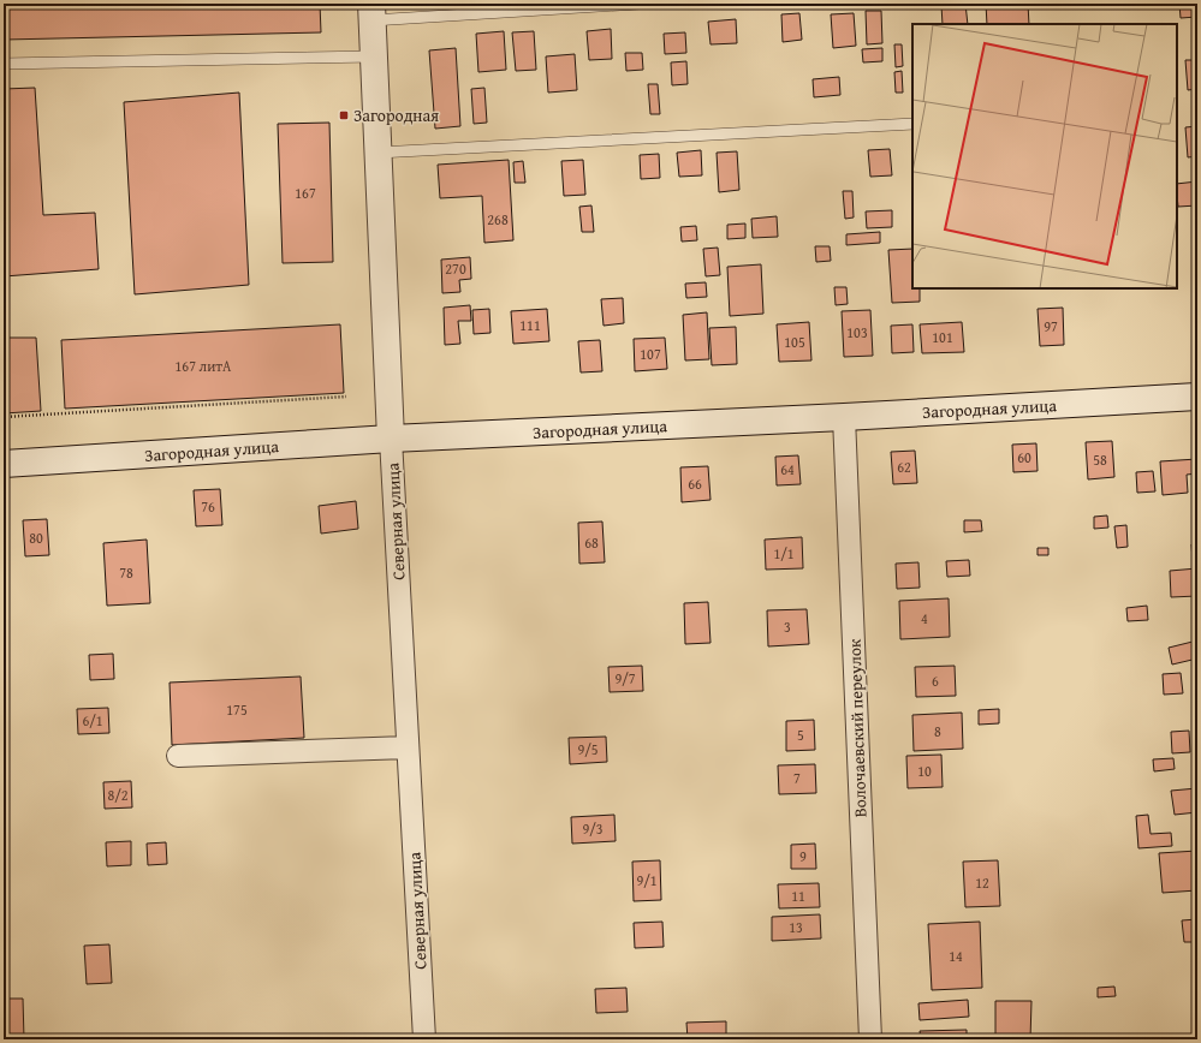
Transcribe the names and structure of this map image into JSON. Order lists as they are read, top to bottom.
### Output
{
  "streets": {
    "main road": ["Загородная улица", "Северная улица"],
    "street": ["Волочаевский переулок"]
  },
  "crossings": [
    ["Загородная улица", "Северная улица"],
    ["Загородная улица", "Волочаевский переулок"]
  ],
  "places": {
    "transit": ["Загородная"]
  },
  "house_numbers": [
    "167",
    "268",
    "270",
    "111",
    "97",
    "103",
    "101",
    "105",
    "107",
    "167 литА",
    "60",
    "58",
    "62",
    "64",
    "66",
    "76",
    "80",
    "68",
    "1/1",
    "78",
    "4",
    "3",
    "9/7",
    "6",
    "175",
    "6/1",
    "8",
    "5",
    "9/5",
    "10",
    "7",
    "8/2",
    "9/3",
    "9",
    "9/1",
    "12",
    "11",
    "13",
    "14"
  ]
}
